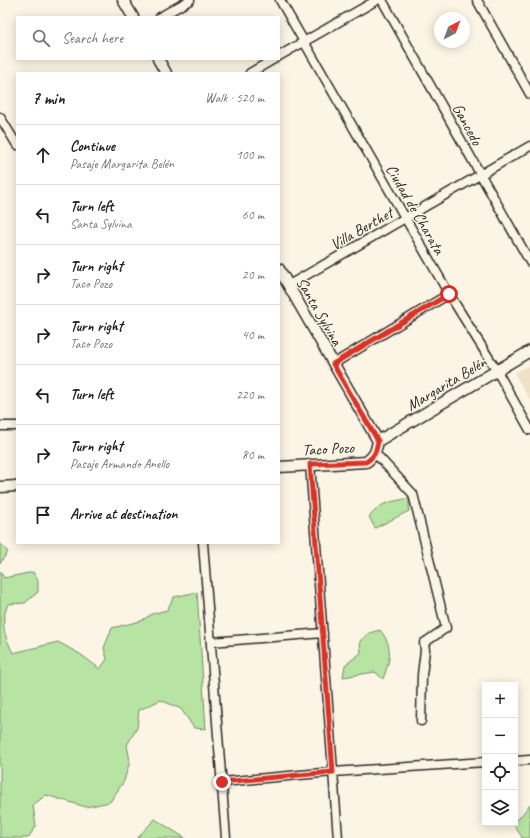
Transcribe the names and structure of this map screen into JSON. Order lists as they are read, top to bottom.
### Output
{
  "streets": {
    "street": [
      "Gancedo",
      "Ciudad de Charata",
      "Villa Berthet",
      "Santa Sylvina",
      "Margarita Belén",
      "Taco Pozo"
    ]
  },
  "crossings": [
    ["Gancedo", "Villa Berthet"],
    ["Ciudad de Charata", "Villa Berthet"],
    ["Ciudad de Charata", "Margarita Belén"],
    ["Villa Berthet", "Santa Sylvina"],
    ["Santa Sylvina", "Margarita Belén"]
  ],
  "north": "top right",
  "page": {
    "search": "Search here",
    "heading": ["7 min", "Walk · 520 m"],
    "list": [
      ["Continue", "Pasaje Margarita Belén", "100 m"],
      ["Turn left", "Santa Sylvina", "60 m"],
      ["Turn right", "Taco Pozo", "20 m"],
      ["Turn right", "Taco Pozo", "40 m"],
      ["Turn left", "220 m"],
      ["Turn right", "Pasaje Armando Anello", "80 m"],
      "Arrive at destination"
    ],
    "map_buttons": ["+", "−"]
  }
}
